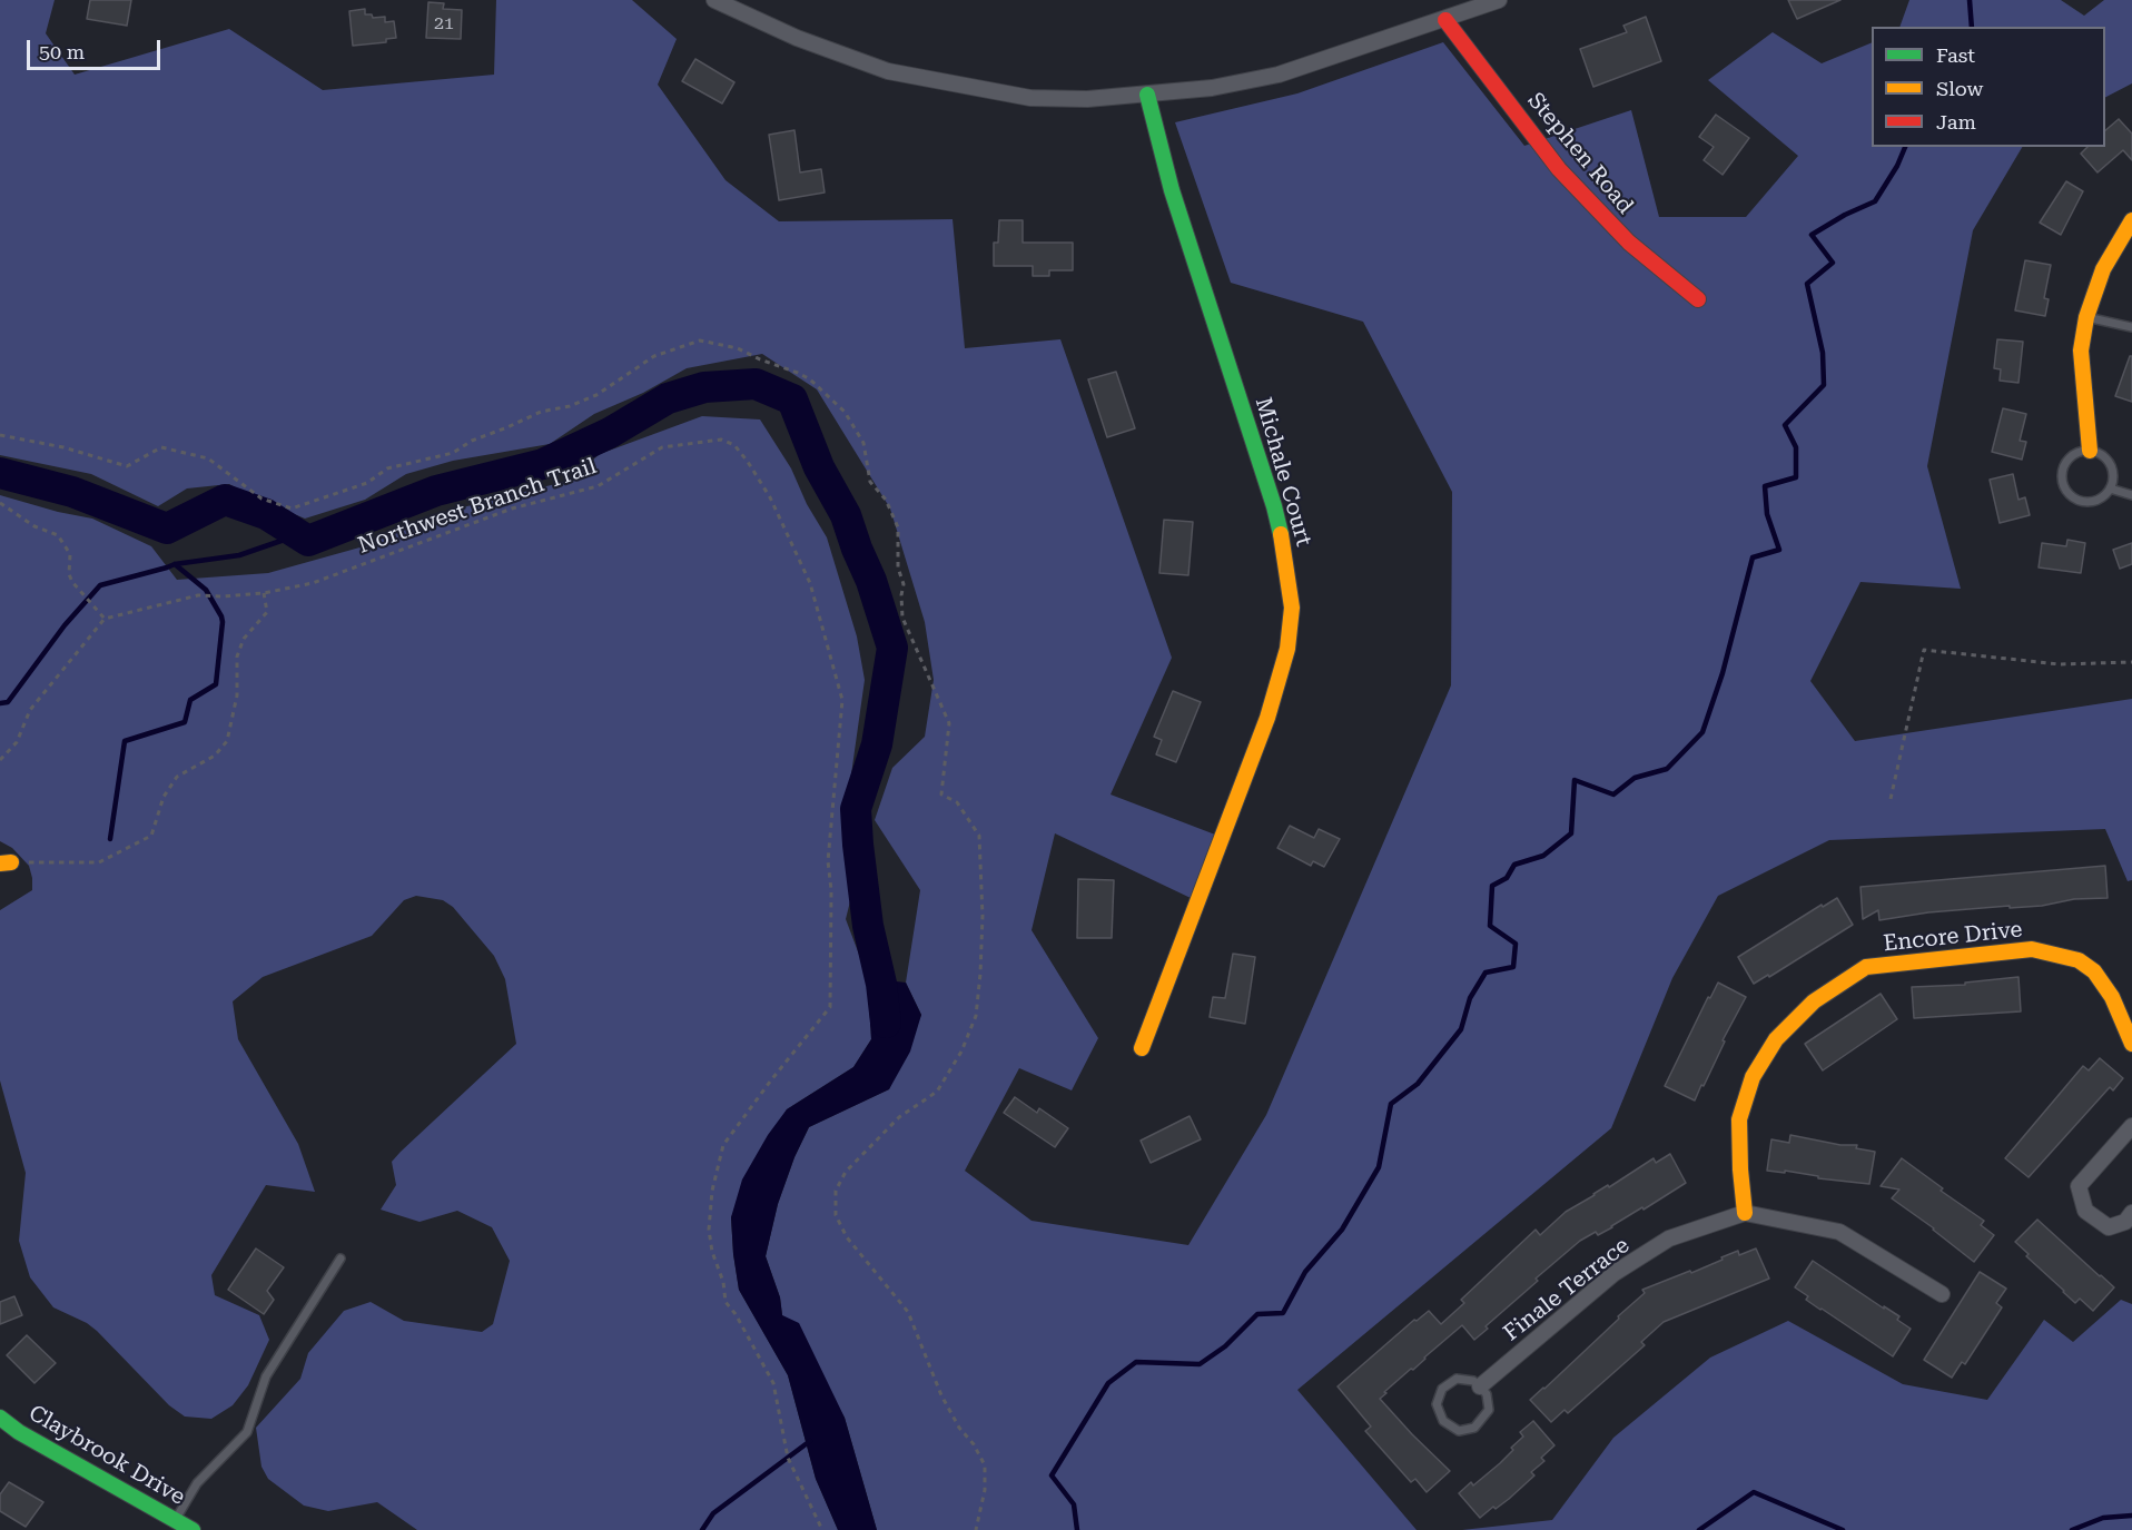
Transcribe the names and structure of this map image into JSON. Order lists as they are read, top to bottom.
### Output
{
  "streets": {
    "street": [
      "Stephen Road",
      "Michale Court",
      "Encore Drive",
      "Finale Terrace",
      "Claybrook Drive"
    ],
    "path": ["Northwest Branch Trail"]
  },
  "crossings": [
    ["Encore Drive", "Finale Terrace"]
  ],
  "house_numbers": ["21"],
  "legend": ["Fast", "Slow", "Jam"],
  "scale_bar": "50 m"
}
